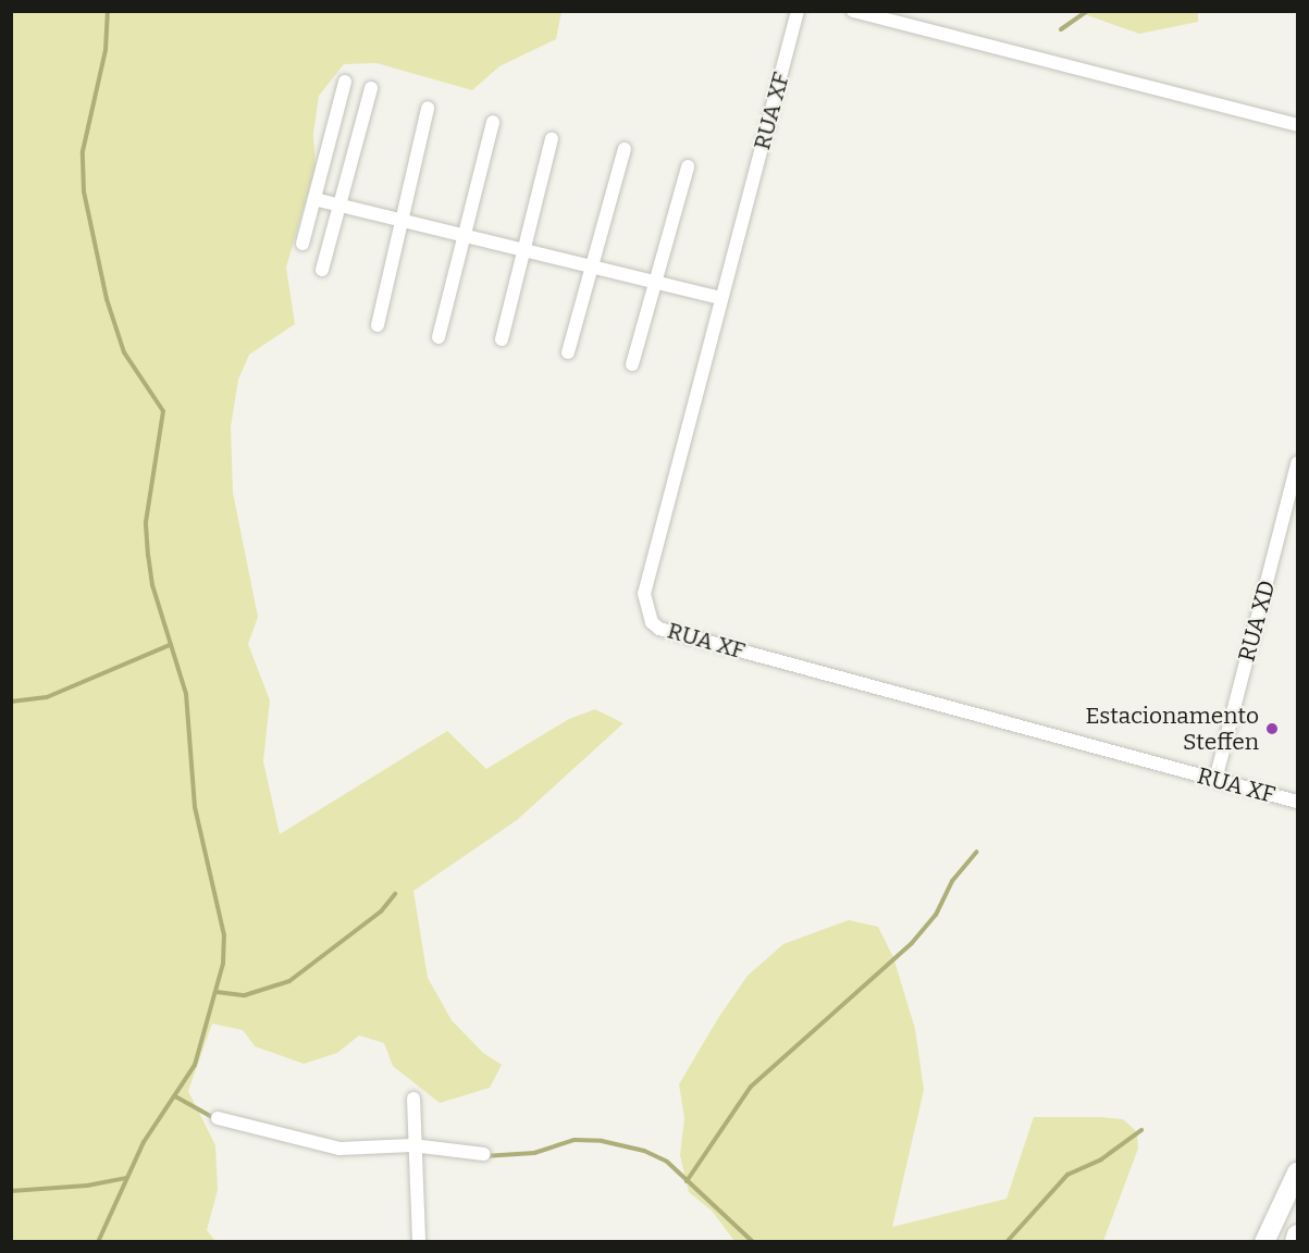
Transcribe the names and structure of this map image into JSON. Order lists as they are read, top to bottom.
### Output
{
  "streets": {
    "street": ["RUA XF", "RUA XD"]
  },
  "crossings": [
    ["RUA XF", "RUA XD"]
  ],
  "places": ["Estacionamento Steffen"]
}
